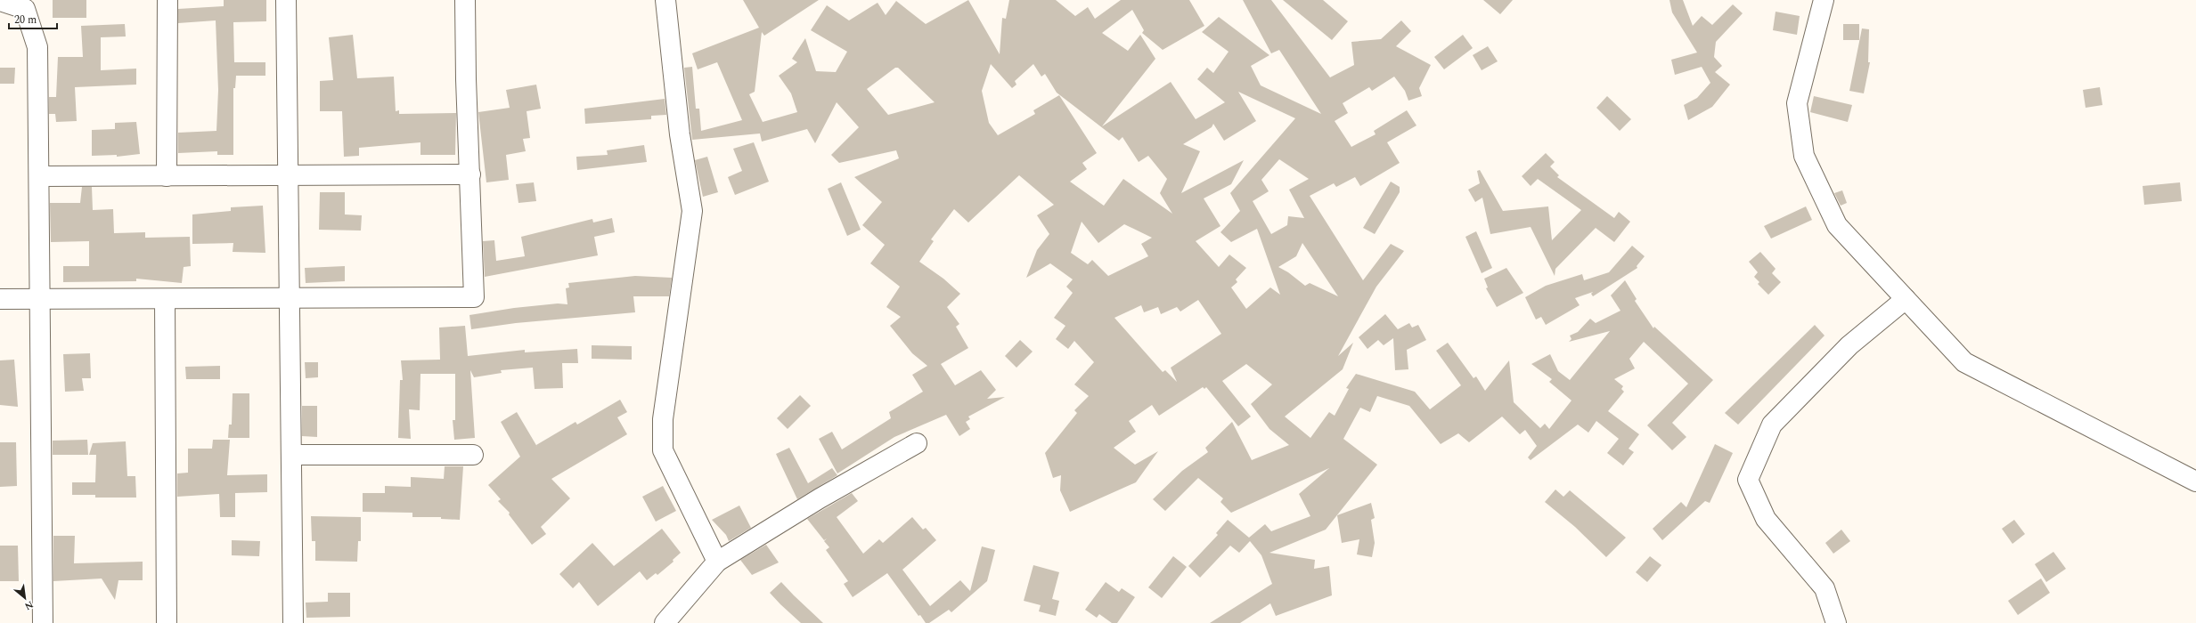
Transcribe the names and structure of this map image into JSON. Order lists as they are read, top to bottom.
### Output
{
  "scale_bar": "20 m",
  "north": "bottom right"
}
